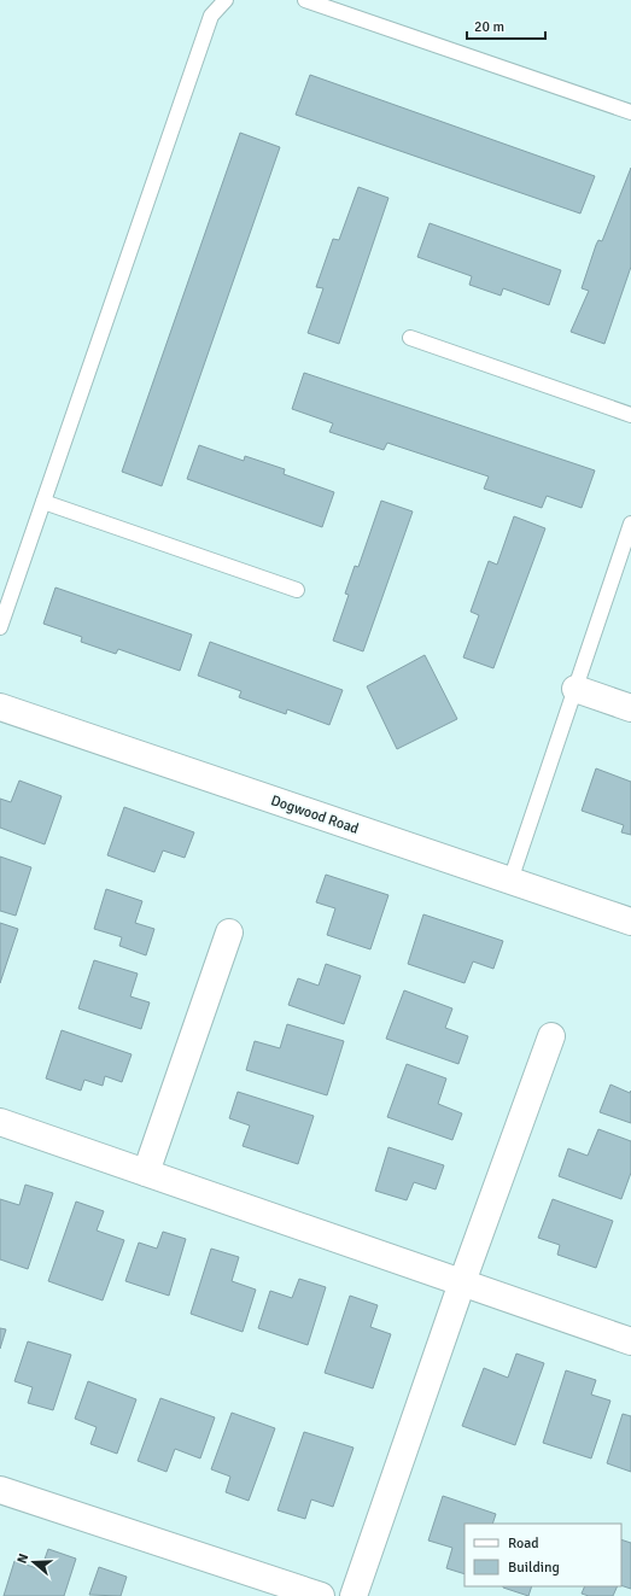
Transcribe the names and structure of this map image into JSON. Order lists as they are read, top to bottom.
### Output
{
  "streets": {
    "street": ["Dogwood Road"]
  },
  "legend": ["Road", "Building"],
  "scale_bar": "20 m",
  "north": "left"
}
